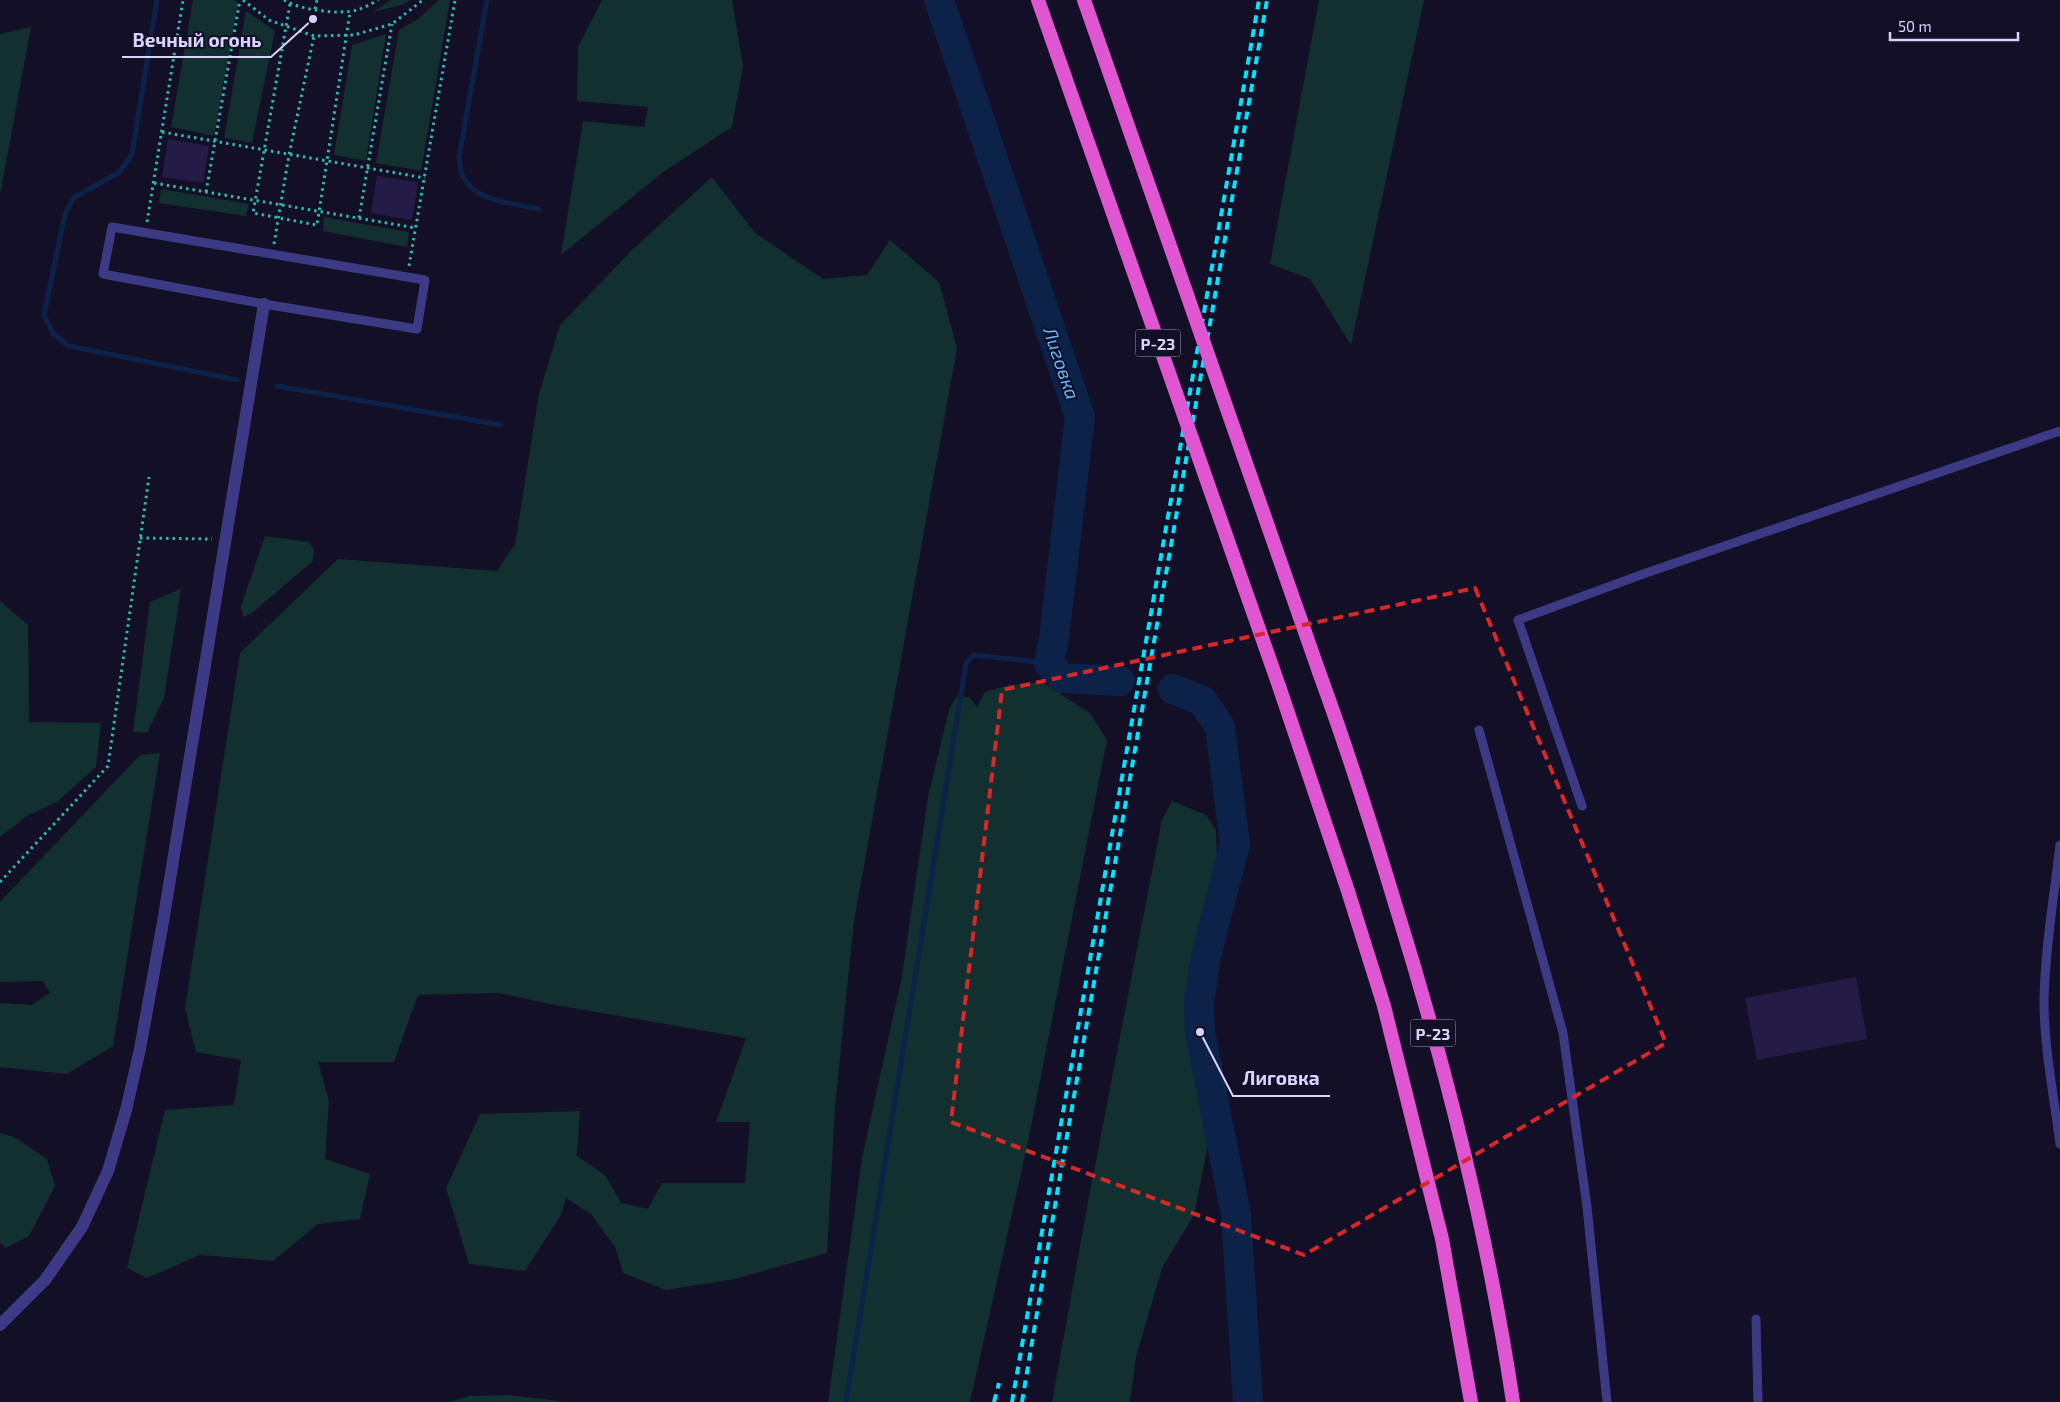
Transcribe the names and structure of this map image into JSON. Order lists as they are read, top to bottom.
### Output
{
  "streets": {
    "highway": ["Р-23"]
  },
  "water": ["Лиговка"],
  "places": ["Вечный огонь", "Лиговка"],
  "scale_bar": "50 m"
}
